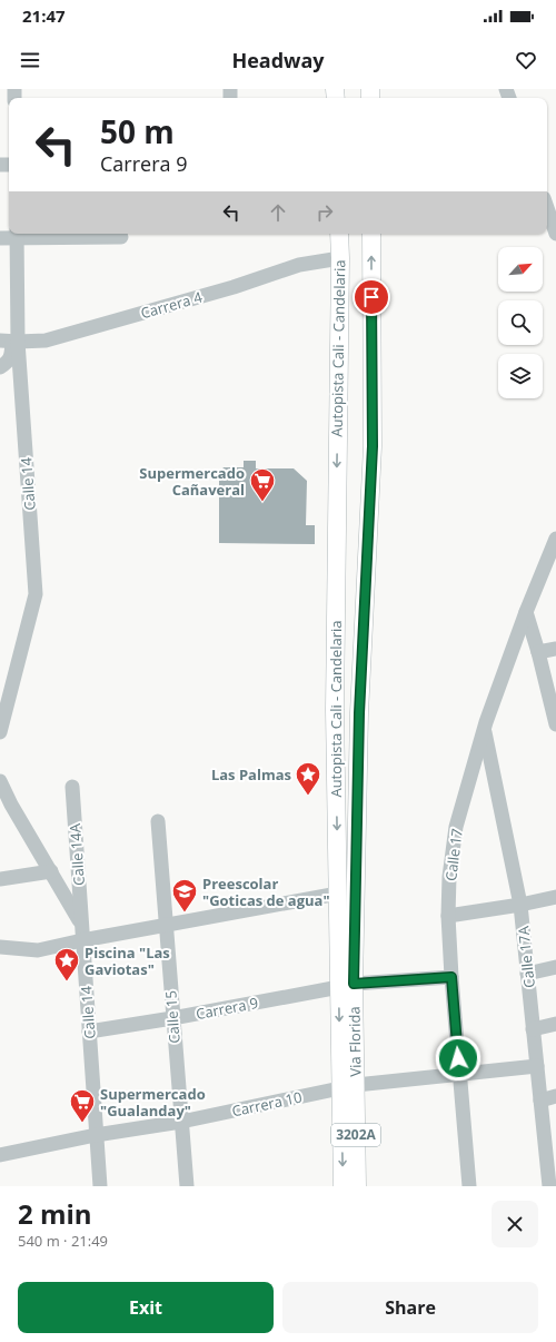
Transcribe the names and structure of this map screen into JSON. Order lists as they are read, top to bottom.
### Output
{
  "streets": {
    "main road": ["Autopista Cali - Candelaria", "Via Florida", "3202A"],
    "street": [
      "Carrera 4",
      "Calle 14",
      "Calle 14A",
      "Calle 17",
      "Calle 17A",
      "Carrera 9",
      "Calle 15",
      "Carrera 10"
    ]
  },
  "crossings": [
    ["Carrera 4", "Autopista Cali - Candelaria"],
    ["Carrera 4", "Calle 14"],
    ["Autopista Cali - Candelaria", "Carrera 9"],
    ["Autopista Cali - Candelaria", "Via Florida"],
    ["Autopista Cali - Candelaria", "Carrera 10"],
    ["Autopista Cali - Candelaria", "3202A"],
    ["Calle 14", "Calle 14A"],
    ["Calle 14", "Carrera 9"],
    ["Calle 14", "Carrera 10"],
    ["Calle 17", "Calle 17A"],
    ["Calle 17", "Carrera 9"],
    ["Calle 17", "Carrera 10"],
    ["Calle 17A", "Carrera 10"],
    ["Carrera 9", "Calle 15"],
    ["Carrera 9", "3202A"],
    ["Calle 15", "Carrera 10"],
    ["Via Florida", "Carrera 10"]
  ],
  "places": {
    "supermarket": ["Supermercado Cañaveral", "Supermercado \"Gualanday\""],
    "place": ["Las Palmas", "Piscina \"Las Gaviotas\""],
    "school or university": ["Preescolar \"Goticas de agua\""]
  },
  "north": "top right",
  "page": {
    "status": "21:47",
    "header": "Headway",
    "turn": ["50 m", "Carrera 9"],
    "heading": ["2 min", "540 m · 21:49"],
    "buttons": ["Exit", "Share"]
  }
}
